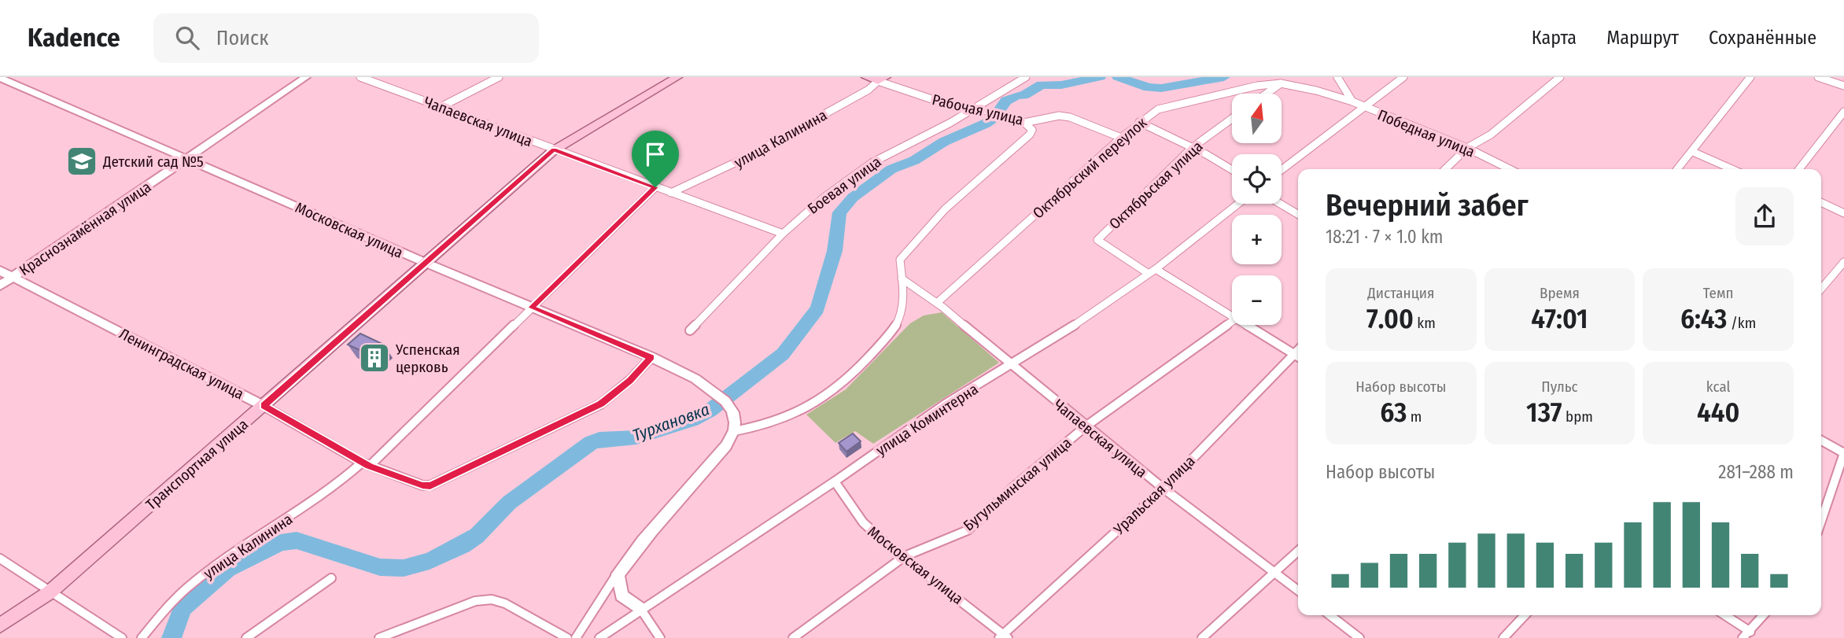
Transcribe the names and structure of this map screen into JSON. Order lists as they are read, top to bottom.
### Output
{
  "streets": {
    "main road": ["Рабочая улица", "Транспортная улица"],
    "street": [
      "Чапаевская улица",
      "Победная улица",
      "улица Калинина",
      "Октябрьский переулок",
      "Боевая улица",
      "Октябрьская улица",
      "Краснознамённая улица",
      "Московская улица",
      "Ленинградская улица",
      "улица Коминтерна",
      "Бугульминская улица",
      "Уральская улица"
    ]
  },
  "crossings": [
    ["Рабочая улица", "улица Калинина"],
    ["Рабочая улица", "Октябрьский переулок"],
    ["Рабочая улица", "Боевая улица"],
    ["Чапаевская улица", "улица Калинина"],
    ["Чапаевская улица", "Октябрьский переулок"],
    ["Чапаевская улица", "Боевая улица"],
    ["Чапаевская улица", "улица Коминтерна"],
    ["Чапаевская улица", "Транспортная улица"],
    ["Чапаевская улица", "Бугульминская улица"],
    ["Чапаевская улица", "Уральская улица"],
    ["Победная улица", "Октябрьский переулок"],
    ["улица Калинина", "Московская улица"],
    ["улица Калинина", "Ленинградская улица"],
    ["Октябрьская улица", "улица Коминтерна"],
    ["Краснознамённая улица", "Московская улица"],
    ["Краснознамённая улица", "Ленинградская улица"],
    ["Московская улица", "Ленинградская улица"],
    ["Московская улица", "улица Коминтерна"],
    ["Московская улица", "Транспортная улица"],
    ["Московская улица", "Бугульминская улица"],
    ["Московская улица", "Уральская улица"],
    ["Ленинградская улица", "Транспортная улица"]
  ],
  "water": ["Турхановка"],
  "places": {
    "school or university": ["Детский сад №5"],
    "building": ["Успенская церковь"]
  },
  "north": "top",
  "page": {
    "header": "Kadence",
    "search": "Поиск",
    "nav": ["Карта", "Маршрут", "Сохранённые"],
    "map_buttons": ["+", "−"],
    "heading": ["Вечерний забег", "18:21 · 7 × 1.0 km"],
    "stats": [
      ["Дистанция", "7.00 km"],
      ["Время", "47:01"],
      ["Темп", "6:43 /km"],
      ["Набор высоты", "63 m"],
      ["Пульс", "137 bpm"],
      ["kcal", "440"]
    ],
    "chart": ["Набор высоты", "281–288 m"]
  }
}
